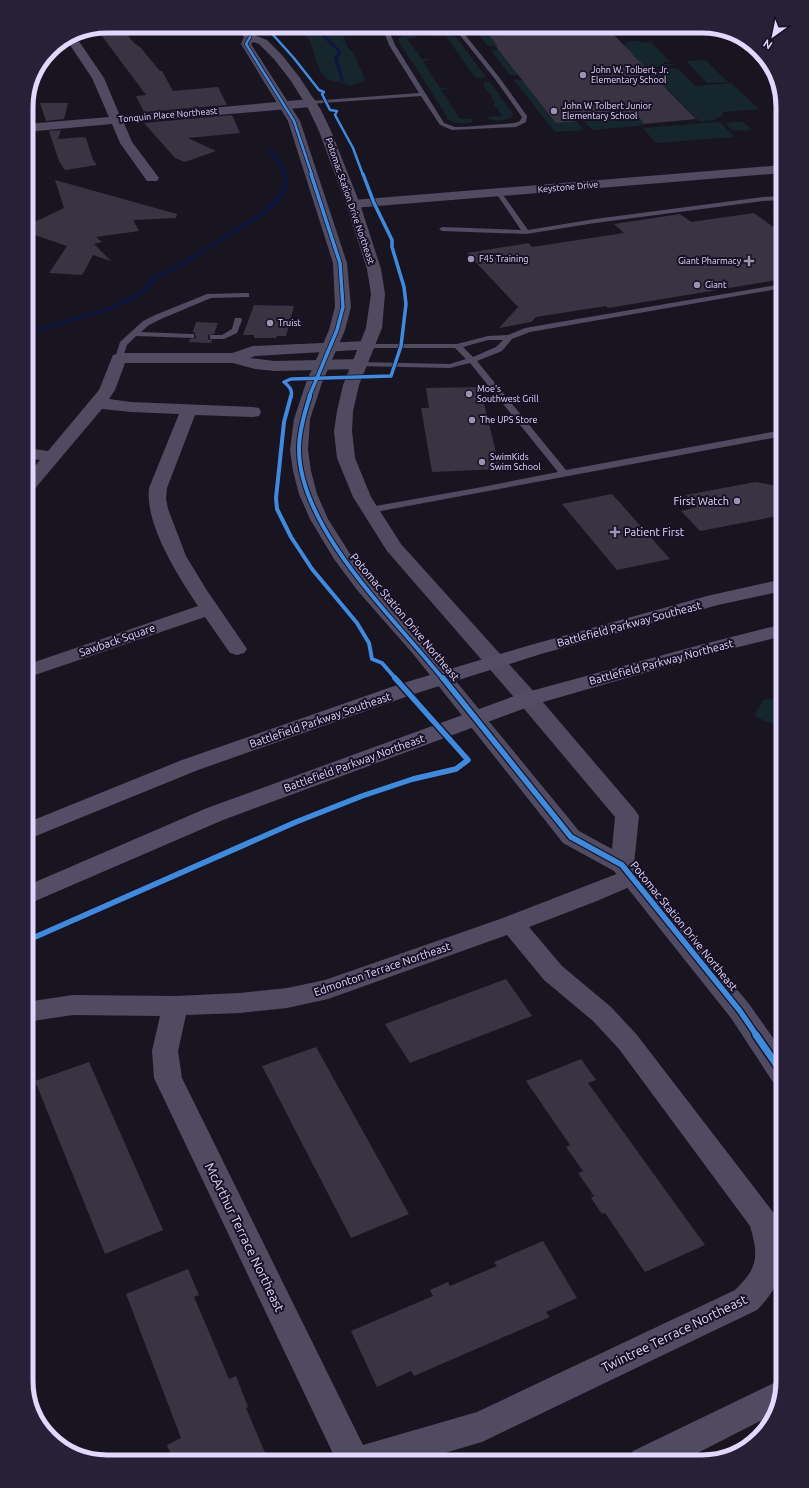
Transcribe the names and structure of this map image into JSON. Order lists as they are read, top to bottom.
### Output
{
  "streets": {
    "main road": ["Battlefield Parkway Southeast", "Battlefield Parkway Northeast"],
    "street": [
      "Tonquin Place Northeast",
      "Keystone Drive",
      "Potomac Station Drive Northeast",
      "Sawback Square",
      "Edmonton Terrace Northeast",
      "McArthur Terrace Northeast",
      "Twintree Terrace Northeast"
    ]
  },
  "crossings": [
    ["Tonquin Place Northeast", "Potomac Station Drive Northeast"],
    ["Keystone Drive", "Potomac Station Drive Northeast"],
    ["Potomac Station Drive Northeast", "Battlefield Parkway Southeast"],
    ["Potomac Station Drive Northeast", "Battlefield Parkway Northeast"],
    ["Potomac Station Drive Northeast", "Edmonton Terrace Northeast"],
    ["Edmonton Terrace Northeast", "McArthur Terrace Northeast"],
    ["Edmonton Terrace Northeast", "Twintree Terrace Northeast"]
  ],
  "places": {
    "other": [
      "John W. Tolbert, Jr. Elementary School",
      "John W Tolbert Junior Elementary School",
      "F45 Training",
      "Giant",
      "Truist",
      "Moe's Southwest Grill",
      "The UPS Store",
      "SwimKids Swim School",
      "First Watch"
    ],
    "health": ["Giant Pharmacy", "Patient First"]
  },
  "north": "bottom left"
}
